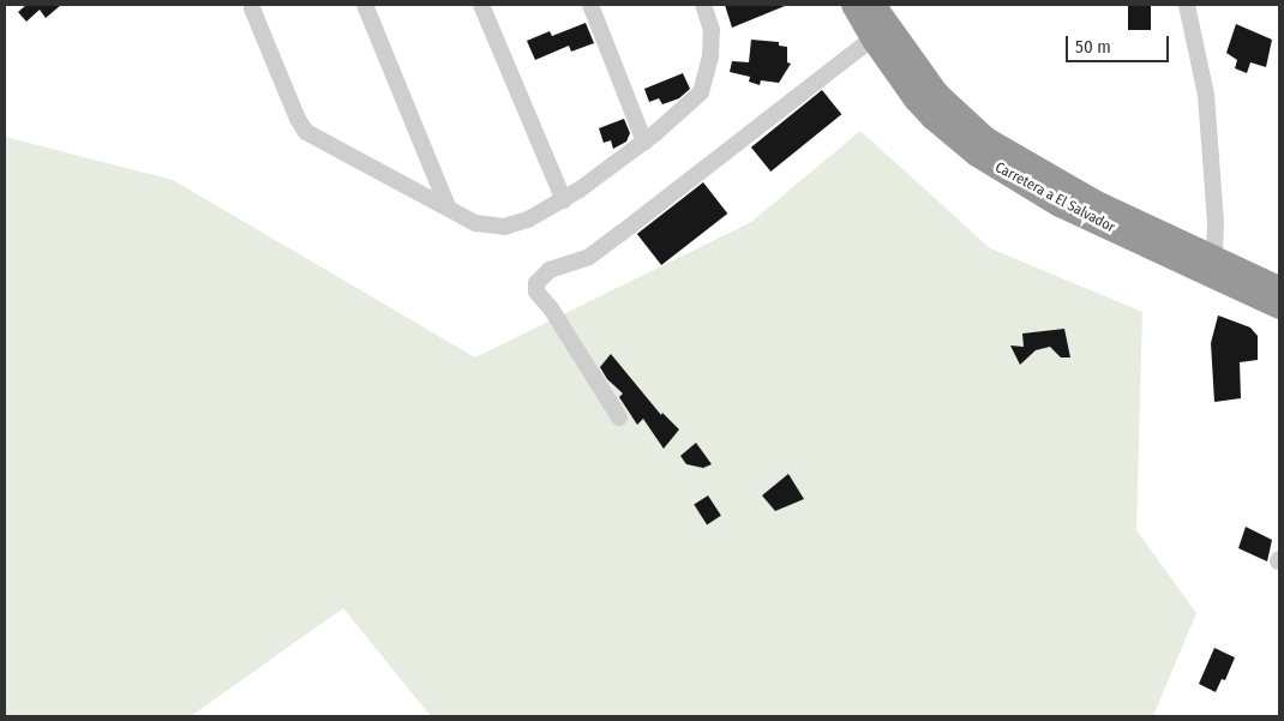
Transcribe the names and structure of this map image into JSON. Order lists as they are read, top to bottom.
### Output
{
  "streets": {
    "highway": ["Carretera a El Salvador"]
  },
  "scale_bar": "50 m"
}
